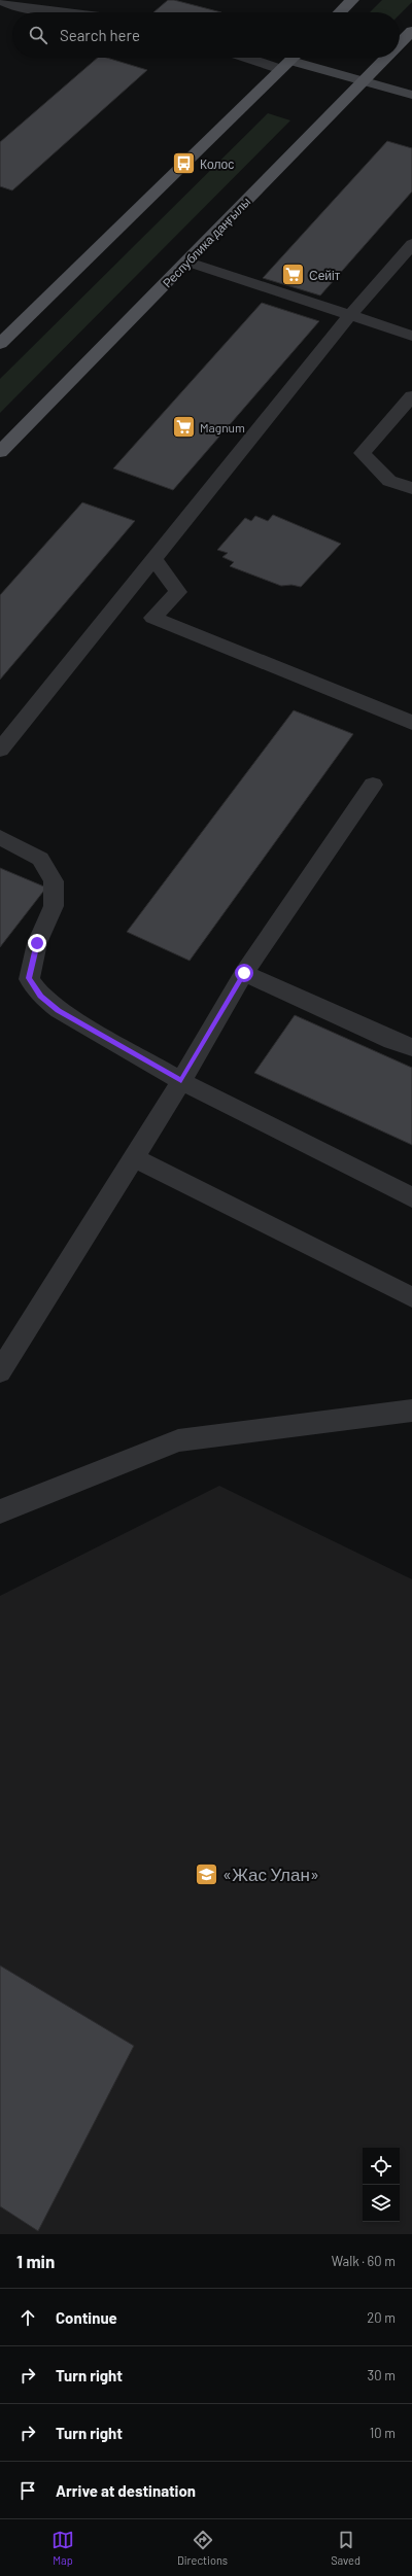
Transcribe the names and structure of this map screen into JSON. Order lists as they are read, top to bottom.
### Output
{
  "streets": {
    "main road": ["Республика даңғылы"]
  },
  "places": {
    "bus stop": ["Колос"],
    "supermarket": ["Сейіт", "Magnum"],
    "school or university": ["«Жас Улан»"]
  },
  "page": {
    "search": "Search here",
    "heading": ["1 min", "Walk · 60 m"],
    "list": [
      ["Continue", "20 m"],
      ["Turn right", "30 m"],
      ["Turn right", "10 m"],
      "Arrive at destination"
    ],
    "nav": ["Map", "Directions", "Saved"]
  }
}
